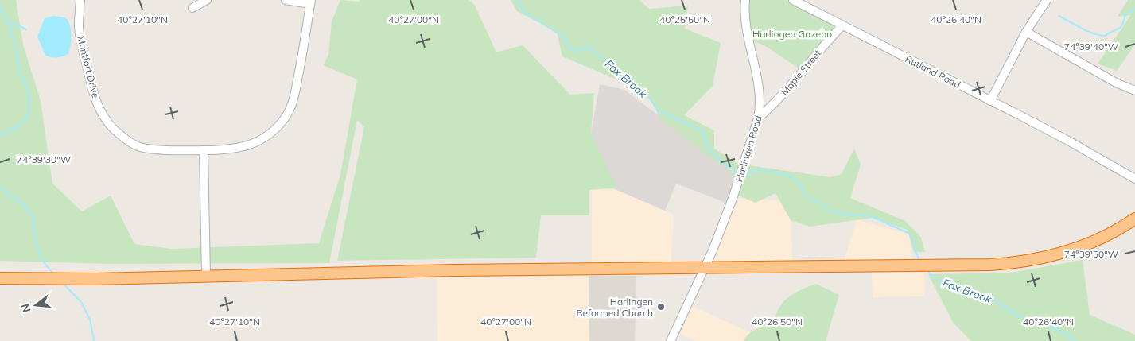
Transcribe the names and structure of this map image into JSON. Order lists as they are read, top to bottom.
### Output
{
  "streets": {
    "street": [
      "Montfort Drive",
      "Rutland Road",
      "Maple Street",
      "Harlingen Road"
    ]
  },
  "crossings": [
    ["Rutland Road", "Maple Street"],
    ["Maple Street", "Harlingen Road"]
  ],
  "water": ["Fox Brook"],
  "parks": ["Harlingen Gazebo"],
  "places": ["Harlingen Reformed Church"],
  "north": "left",
  "coordinates": [
    "40°27'10\"N",
    "40°27'00\"N",
    "40°26'50\"N",
    "40°26'40\"N",
    "74°39'40\"W",
    "74°39'30\"W",
    "74°39'50\"W"
  ]
}
